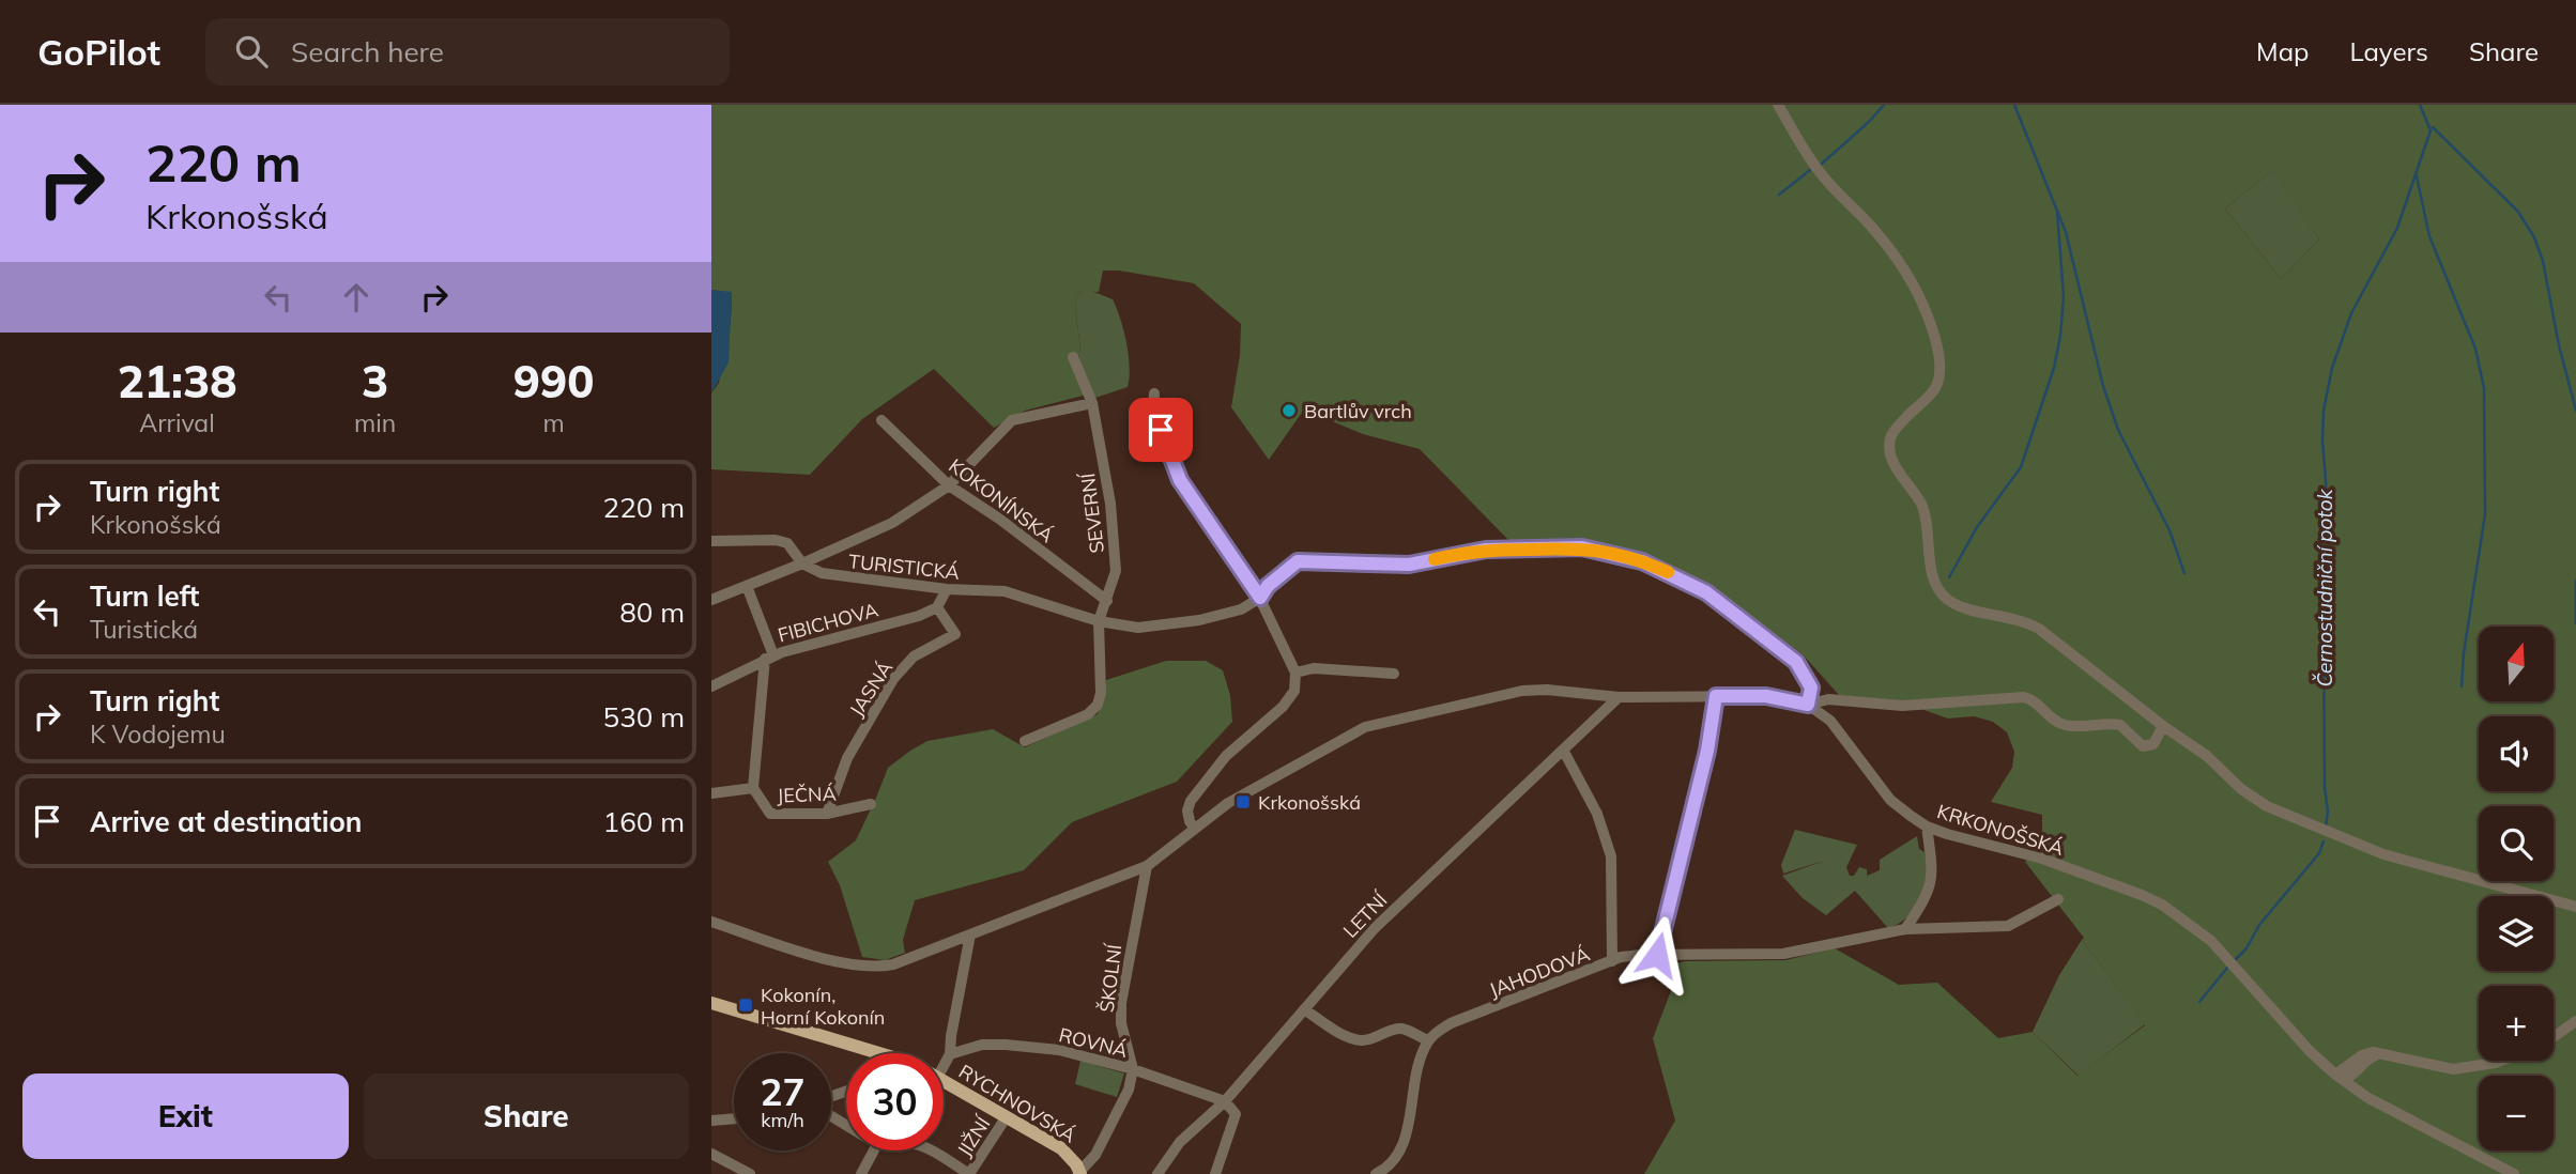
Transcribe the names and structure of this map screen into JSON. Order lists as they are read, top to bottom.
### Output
{
  "streets": {
    "main road": ["RYCHNOVSKÁ"],
    "street": [
      "KOKONÍNSKÁ",
      "SEVERNÍ",
      "TURISTICKÁ",
      "FIBICHOVA",
      "JASNÁ",
      "JEČNÁ",
      "KRKONOŠSKÁ",
      "LETNÍ",
      "JAHODOVÁ",
      "ŠKOLNÍ",
      "ROVNÁ",
      "JIŽNÍ"
    ]
  },
  "crossings": [
    ["KOKONÍNSKÁ", "SEVERNÍ"],
    ["SEVERNÍ", "TURISTICKÁ"],
    ["TURISTICKÁ", "KRKONOŠSKÁ"],
    ["FIBICHOVA", "JASNÁ"],
    ["JASNÁ", "JEČNÁ"],
    ["KRKONOŠSKÁ", "LETNÍ"],
    ["KRKONOŠSKÁ", "ŠKOLNÍ"],
    ["LETNÍ", "ROVNÁ"],
    ["ŠKOLNÍ", "ROVNÁ"],
    ["RYCHNOVSKÁ", "JIŽNÍ"]
  ],
  "water": ["Černostudniční potok"],
  "places": {
    "other": ["Bartlův vrch"],
    "transit": ["Krkonošská", "Kokonín, Horní Kokonín"]
  },
  "north": "top",
  "page": {
    "header": "GoPilot",
    "search": "Search here",
    "nav": ["Map", "Layers", "Share"],
    "turn": ["220 m", "Krkonošská"],
    "eta": [
      "21:38",
      "Arrival",
      "3",
      "min",
      "990",
      "m"
    ],
    "list": [
      {
        "name": "Turn right",
        "note": "Krkonošská",
        "value": "220 m"
      },
      {
        "name": "Turn left",
        "note": "Turistická",
        "value": "80 m"
      },
      {
        "name": "Turn right",
        "note": "K Vodojemu",
        "value": "530 m"
      },
      {
        "name": "Arrive at destination",
        "value": "160 m"
      }
    ],
    "map_buttons": ["+", "−"],
    "speed": "27 km/h",
    "limit": "30",
    "buttons": ["Exit", "Share"]
  }
}
